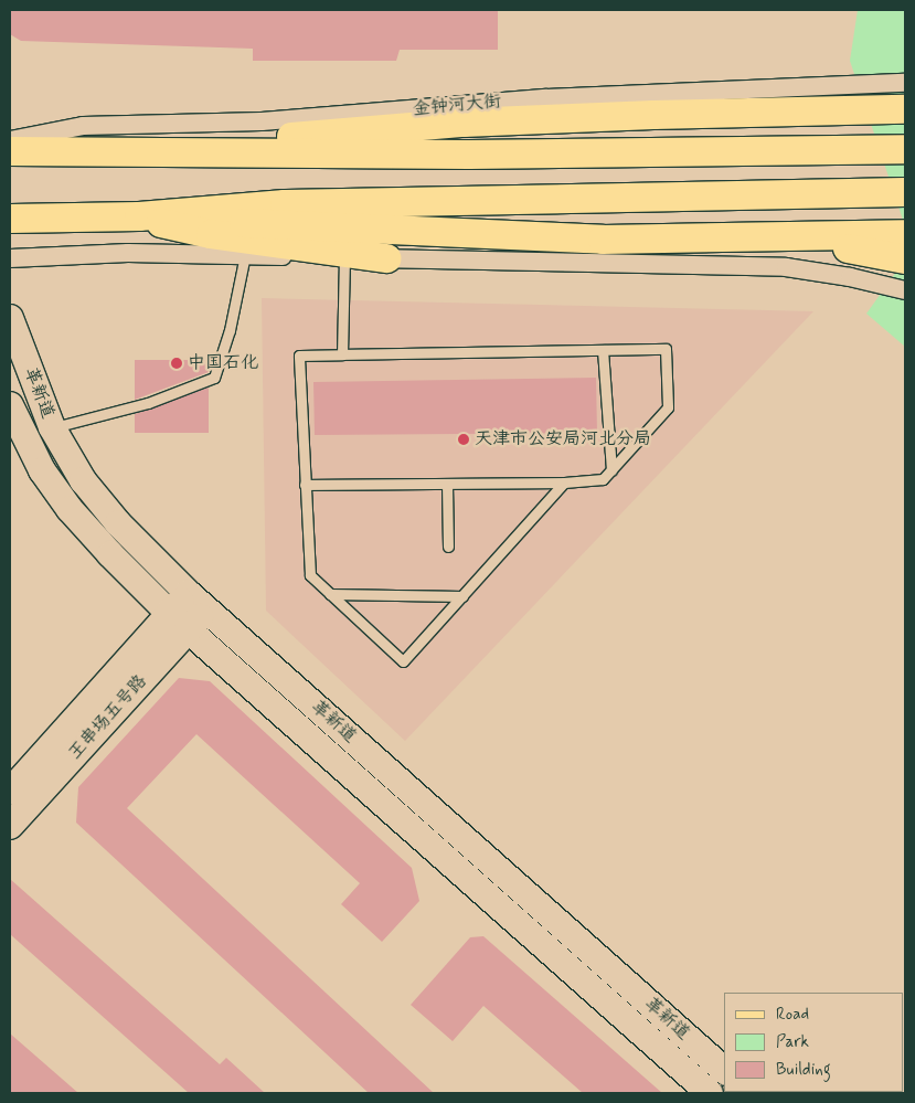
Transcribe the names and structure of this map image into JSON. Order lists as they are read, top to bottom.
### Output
{
  "streets": {
    "street": ["金钟河大街", "革新道", "王串场五号路"]
  },
  "crossings": [
    ["革新道", "王串场五号路"]
  ],
  "places": ["中国石化", "天津市公安局河北分局"],
  "legend": ["Road", "Park", "Building"]
}
